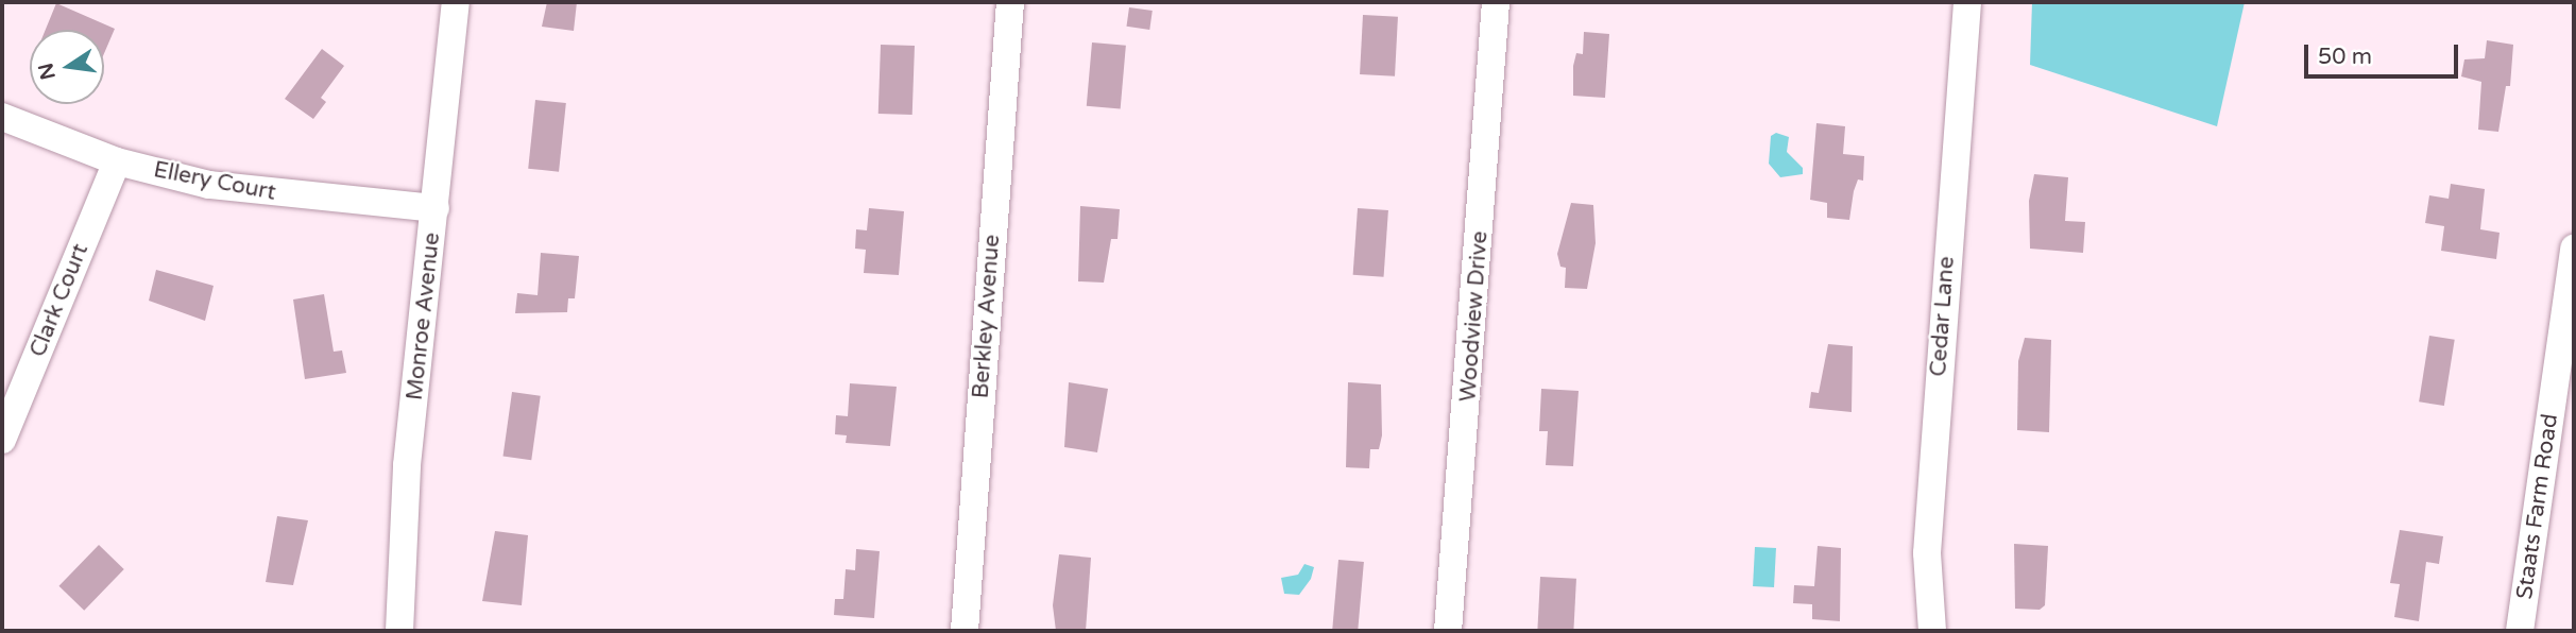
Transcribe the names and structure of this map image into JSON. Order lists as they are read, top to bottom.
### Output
{
  "streets": {
    "street": [
      "Ellery Court",
      "Clark Court",
      "Monroe Avenue",
      "Berkley Avenue",
      "Woodview Drive",
      "Cedar Lane",
      "Staats Farm Road"
    ]
  },
  "crossings": [
    ["Ellery Court", "Clark Court"],
    ["Ellery Court", "Monroe Avenue"]
  ],
  "scale_bar": "50 m",
  "north": "left"
}
